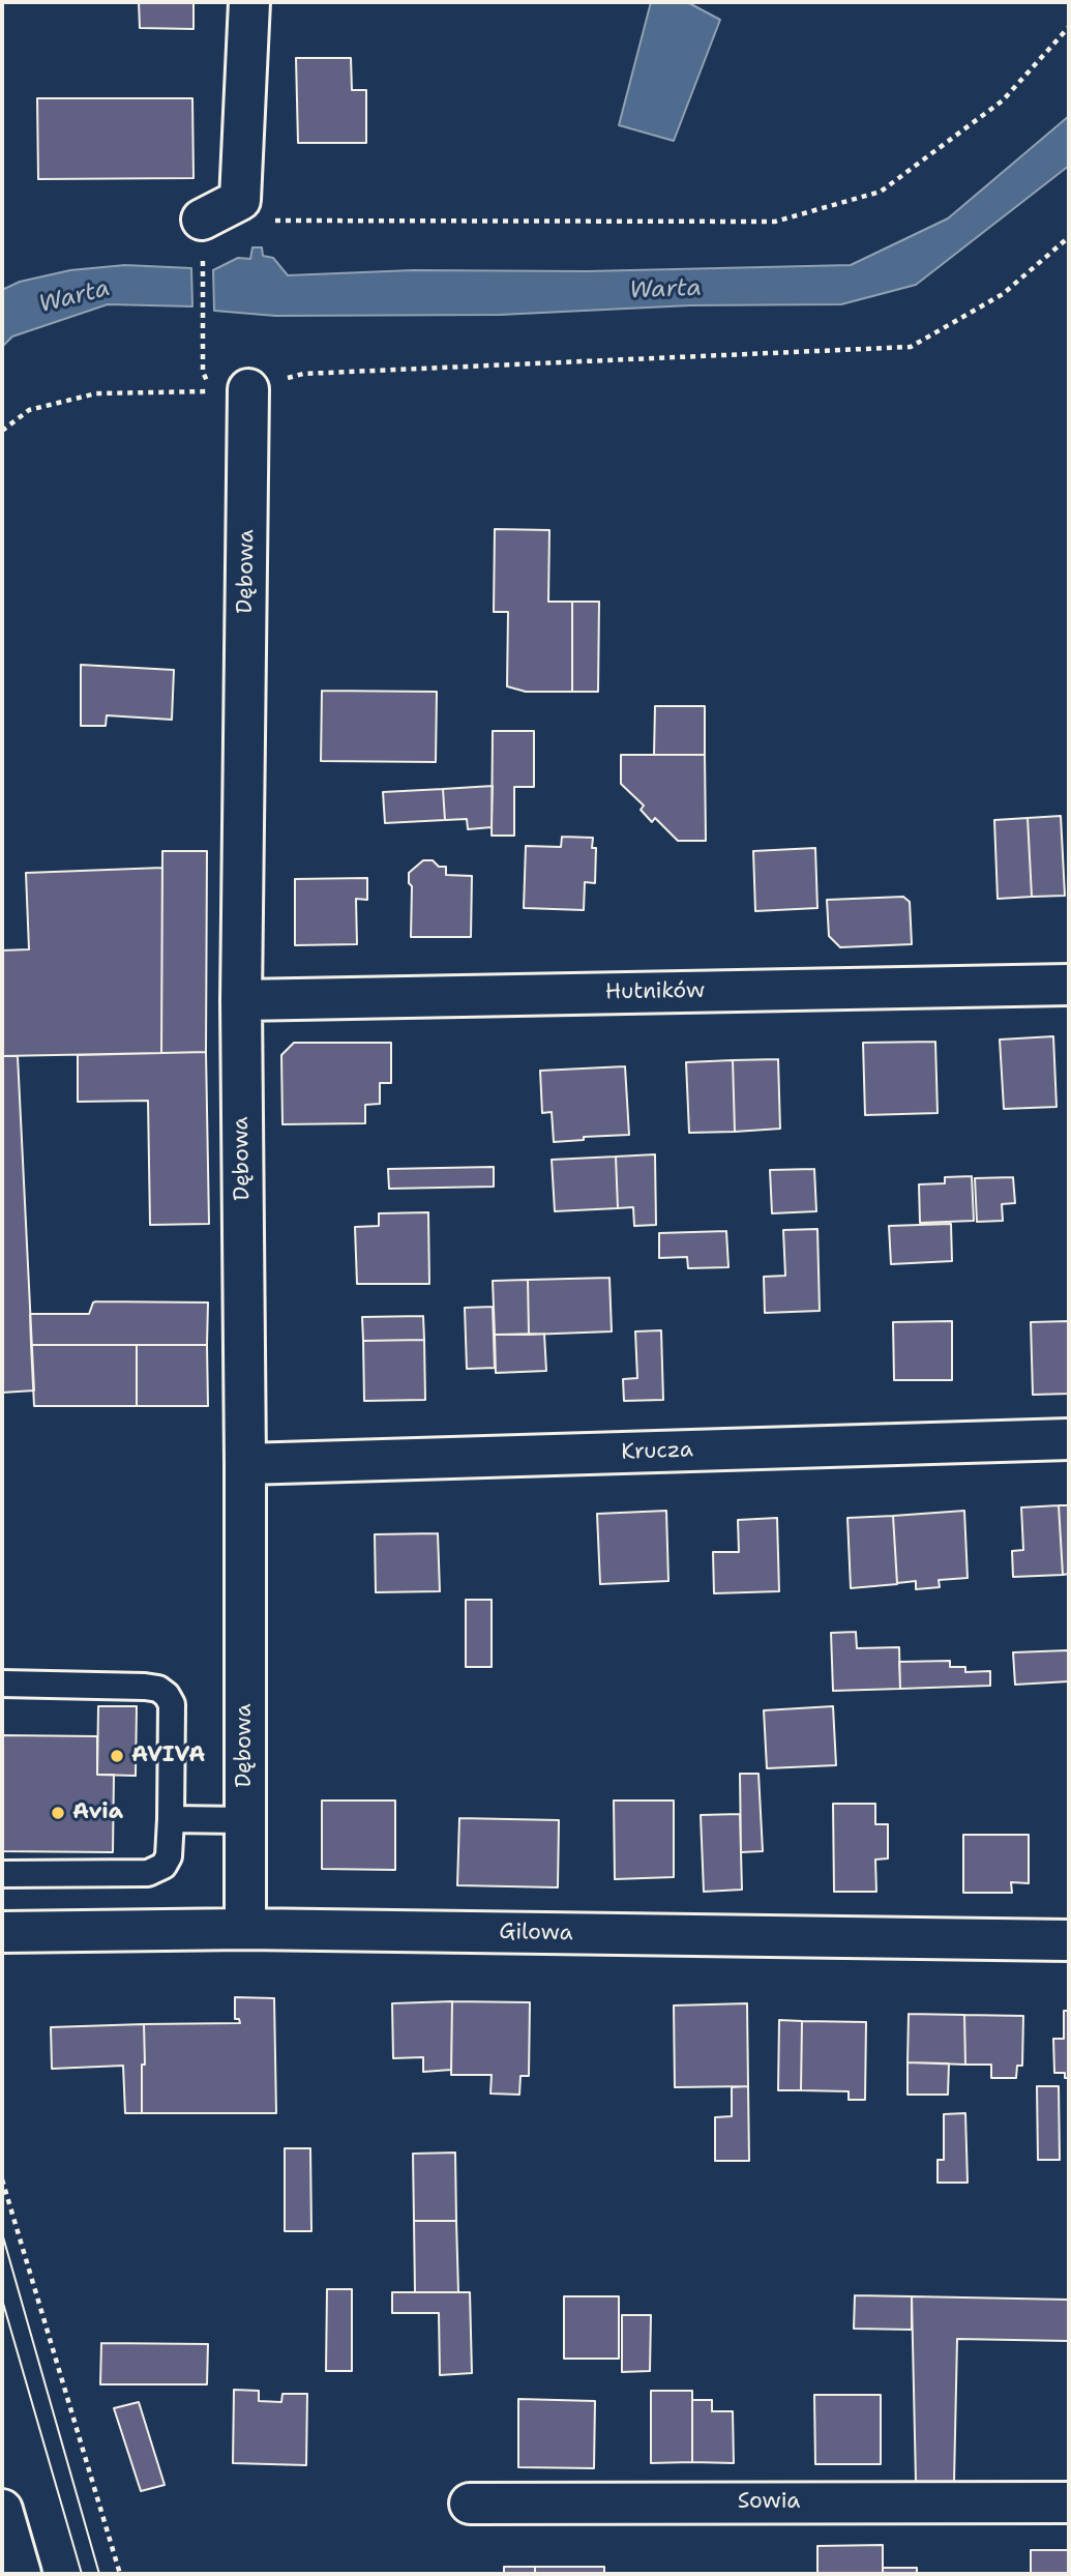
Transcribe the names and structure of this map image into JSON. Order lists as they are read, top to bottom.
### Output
{
  "streets": {
    "street": [
      "Dębowa",
      "Hutników",
      "Krucza",
      "Gilowa",
      "Sowia"
    ]
  },
  "crossings": [
    ["Dębowa", "Hutników"],
    ["Dębowa", "Krucza"],
    ["Dębowa", "Gilowa"]
  ],
  "water": ["Warta"],
  "places": ["AVIVA", "Avia"]
}
